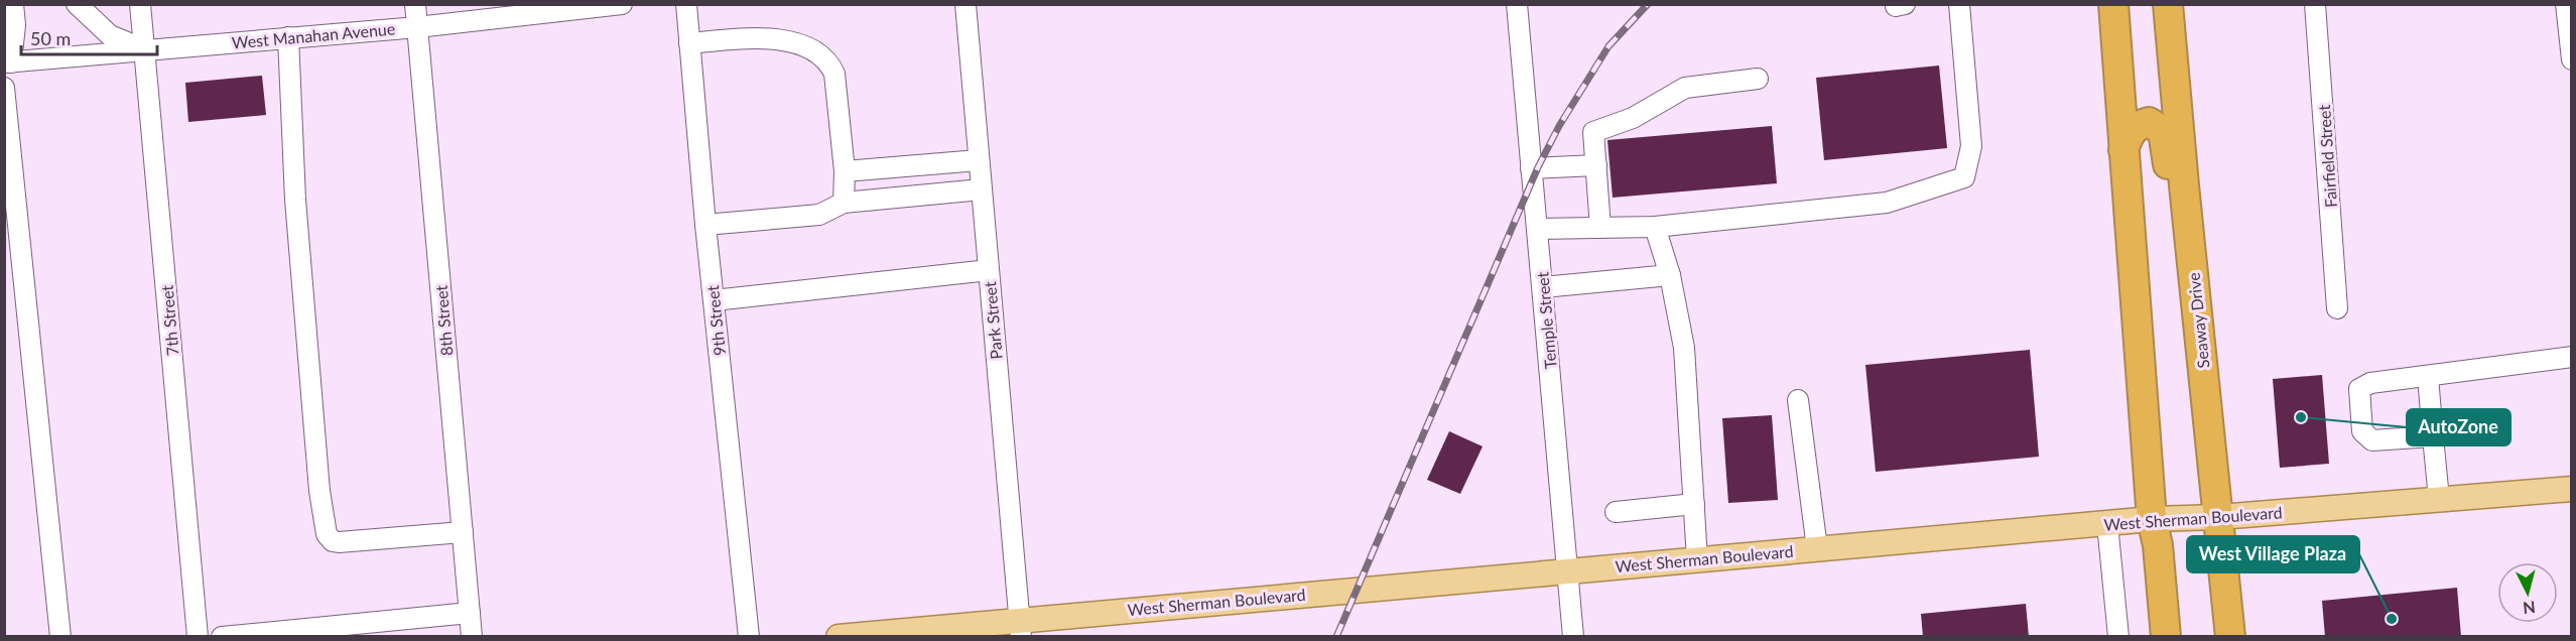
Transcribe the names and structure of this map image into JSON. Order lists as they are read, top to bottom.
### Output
{
  "streets": {
    "highway": ["Seaway Drive"],
    "main road": ["West Sherman Boulevard"],
    "street": [
      "West Manahan Avenue",
      "Fairfield Street",
      "7th Street",
      "8th Street",
      "9th Street",
      "Park Street",
      "Temple Street"
    ]
  },
  "crossings": [
    ["West Manahan Avenue", "7th Street"],
    ["West Manahan Avenue", "8th Street"],
    ["Park Street", "West Sherman Boulevard"],
    ["Temple Street", "West Sherman Boulevard"],
    ["Seaway Drive", "West Sherman Boulevard"]
  ],
  "places": ["AutoZone", "West Village Plaza"],
  "scale_bar": "50 m",
  "north": "bottom"
}
